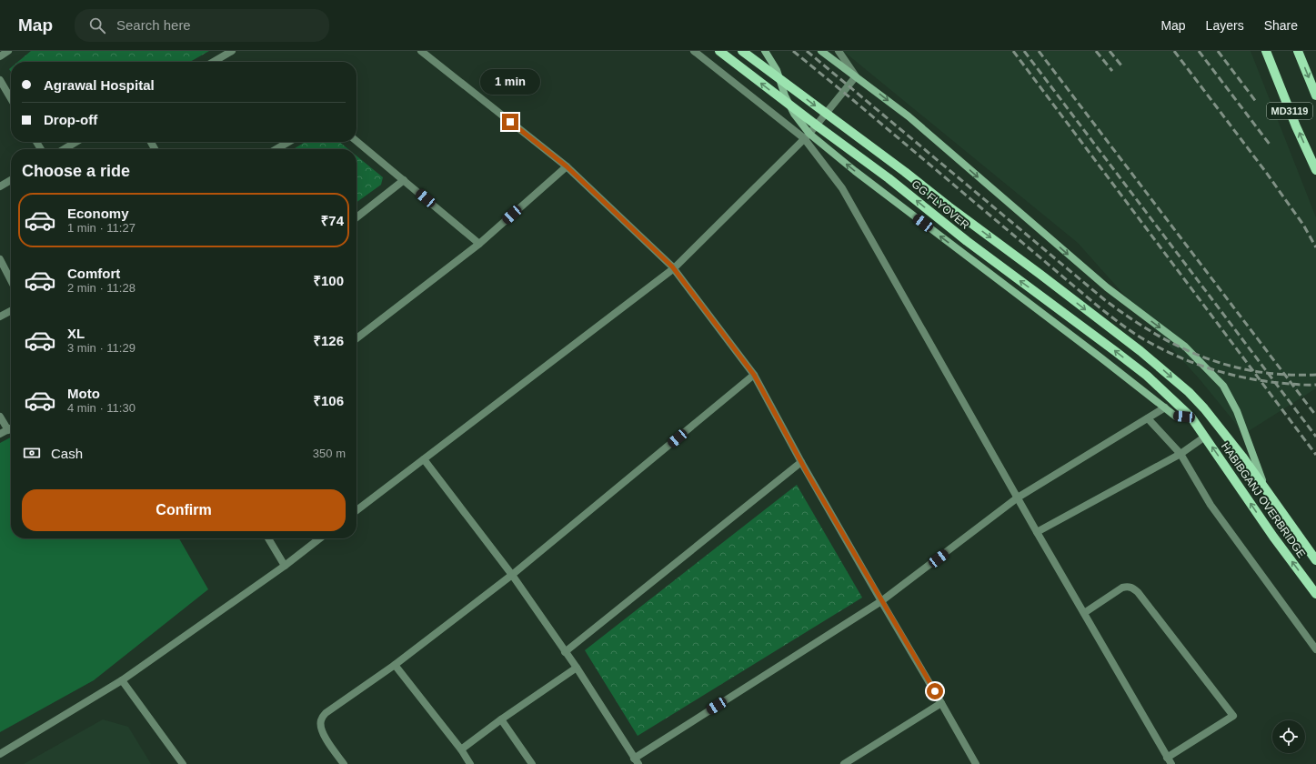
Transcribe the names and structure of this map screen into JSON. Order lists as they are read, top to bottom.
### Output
{
  "streets": {
    "main road": ["MD3119", "GG FLYOVER", "HABIBGANJ OVERBRIDGE"]
  },
  "crossings": [
    ["GG FLYOVER", "HABIBGANJ OVERBRIDGE"]
  ],
  "page": {
    "header": "Map",
    "search": "Search here",
    "nav": ["Map", "Layers", "Share"],
    "banner": ["Agrawal Hospital", "Drop-off"],
    "bubble": "1 min",
    "heading": "Choose a ride",
    "list": [
      {
        "name": "Economy",
        "note": "1 min · 11:27",
        "value": "₹74"
      },
      {
        "name": "Comfort",
        "note": "2 min · 11:28",
        "value": "₹100"
      },
      {
        "name": "XL",
        "note": "3 min · 11:29",
        "value": "₹126"
      },
      {
        "name": "Moto",
        "note": "4 min · 11:30",
        "value": "₹106"
      }
    ],
    "pay": ["Cash", "350 m"],
    "buttons": "Confirm"
  }
}
